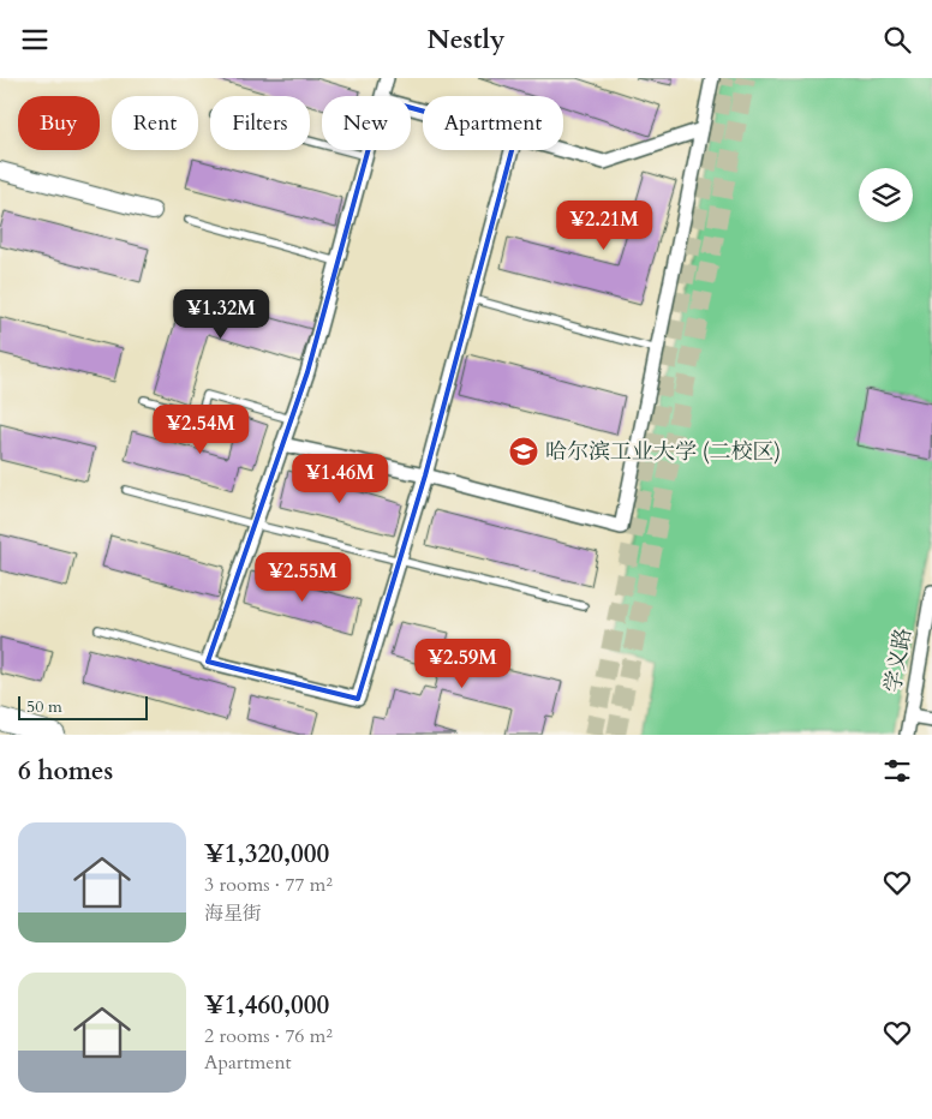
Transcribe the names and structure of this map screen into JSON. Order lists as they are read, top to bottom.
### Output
{
  "streets": {
    "street": ["学义路"]
  },
  "places": {
    "school or university": ["哈尔滨工业大学 (二校区)"]
  },
  "scale_bar": "50 m",
  "page": {
    "header": "Nestly",
    "chip": [
      "Buy",
      "Rent",
      "Filters",
      "New",
      "Apartment"
    ],
    "price": [
      "¥2.21M",
      "¥1.32M",
      "¥2.54M",
      "¥1.46M",
      "¥2.55M",
      "¥2.59M"
    ],
    "scale": "50 m",
    "heading": "6 homes",
    "list": [
      {
        "name": "¥1,320,000",
        "note": "3 rooms · 77 m² · 海星街"
      },
      {
        "name": "¥1,460,000",
        "note": "2 rooms · 76 m² · Apartment"
      }
    ]
  }
}
